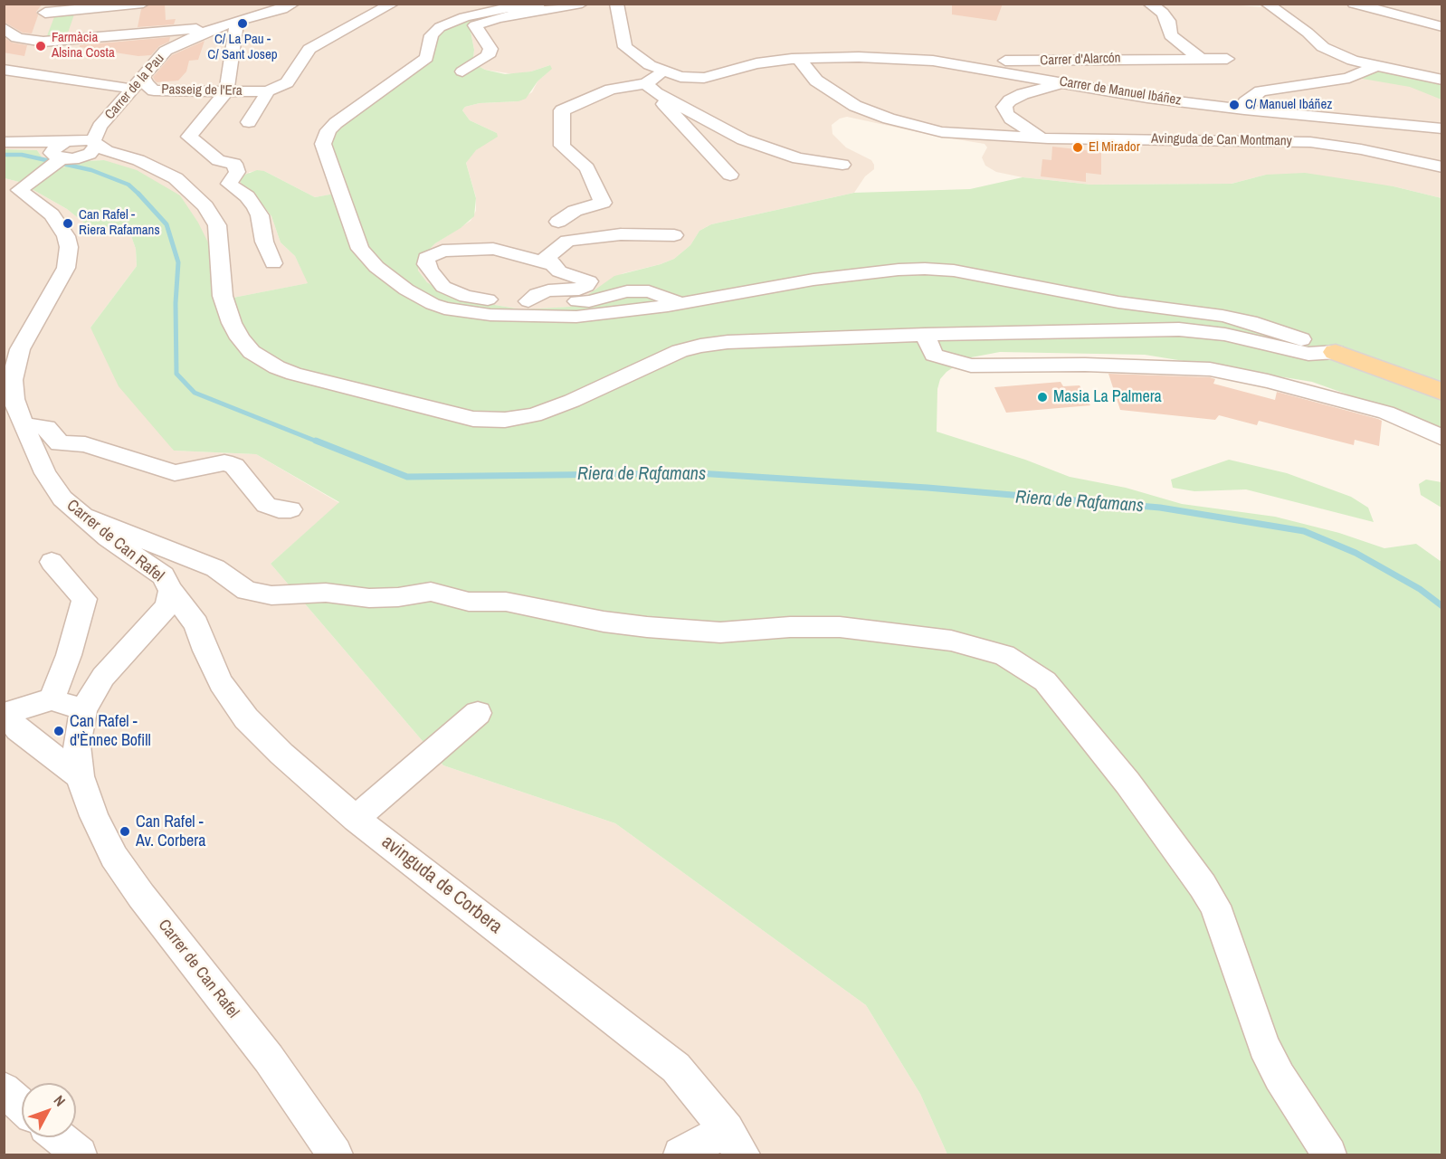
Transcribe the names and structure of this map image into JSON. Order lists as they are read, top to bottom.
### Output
{
  "streets": {
    "street": [
      "Carrer d'Alarcón",
      "Carrer de la Pau",
      "Passeig de l'Era",
      "Carrer de Manuel Ibáñez",
      "Avinguda de Can Montmany",
      "Carrer de Can Rafel",
      "avinguda de Corbera"
    ]
  },
  "crossings": [
    ["Carrer d'Alarcón", "Carrer de Manuel Ibáñez"],
    ["Carrer de la Pau", "Passeig de l'Era"],
    ["Carrer de la Pau", "Carrer de Can Rafel"],
    ["Carrer de Manuel Ibáñez", "Avinguda de Can Montmany"],
    ["Carrer de Can Rafel", "avinguda de Corbera"]
  ],
  "water": ["Riera de Rafamans"],
  "places": [
    "C/ La Pau - C/ Sant Josep",
    "Farmàcia Alsina Costa",
    "C/ Manuel Ibáñez",
    "El Mirador",
    "Can Rafel - Riera Rafamans",
    "Masia La Palmera",
    "Can Rafel - d'Ènnec Bofill",
    "Can Rafel - Av. Corbera"
  ],
  "north": "top right"
}
